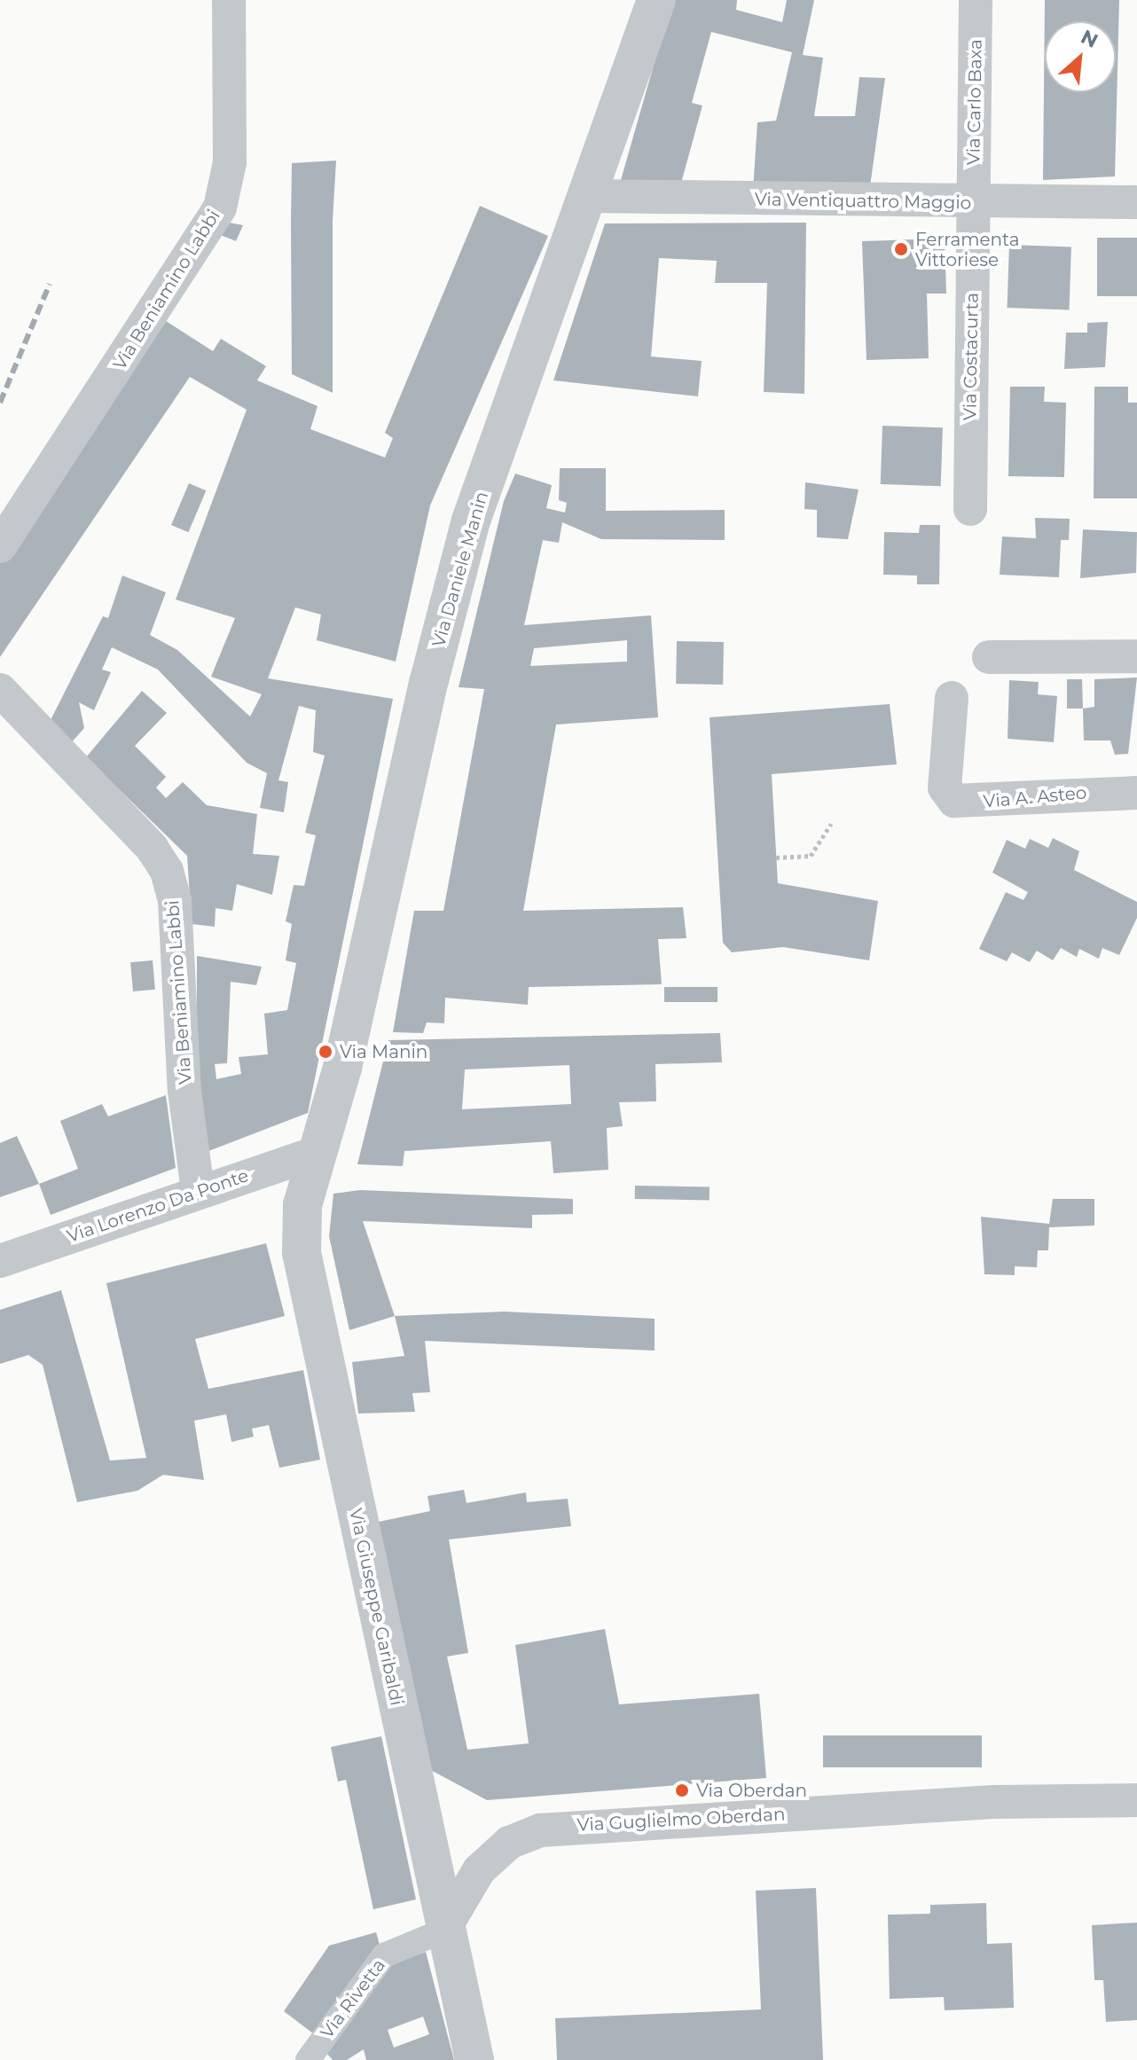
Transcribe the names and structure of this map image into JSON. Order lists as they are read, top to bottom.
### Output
{
  "streets": {
    "street": [
      "Via Carlo Baxa",
      "Via Ventiquattro Maggio",
      "Via Beniamino Labbi",
      "Via Costacurta",
      "Via Daniele Manin",
      "Via A. Asteo",
      "Via Lorenzo Da Ponte",
      "Via Giuseppe Garibaldi",
      "Via Guglielmo Oberdan",
      "Via Rivetta"
    ]
  },
  "crossings": [
    ["Via Carlo Baxa", "Via Ventiquattro Maggio"],
    ["Via Carlo Baxa", "Via Costacurta"],
    ["Via Ventiquattro Maggio", "Via Costacurta"],
    ["Via Ventiquattro Maggio", "Via Daniele Manin"],
    ["Via Beniamino Labbi", "Via Lorenzo Da Ponte"],
    ["Via Daniele Manin", "Via Lorenzo Da Ponte"],
    ["Via Daniele Manin", "Via Giuseppe Garibaldi"],
    ["Via Lorenzo Da Ponte", "Via Giuseppe Garibaldi"],
    ["Via Giuseppe Garibaldi", "Via Guglielmo Oberdan"],
    ["Via Giuseppe Garibaldi", "Via Rivetta"],
    ["Via Guglielmo Oberdan", "Via Rivetta"]
  ],
  "places": ["Ferramenta Vittoriese", "Via Manin", "Via Oberdan"],
  "north": "top right"
}
